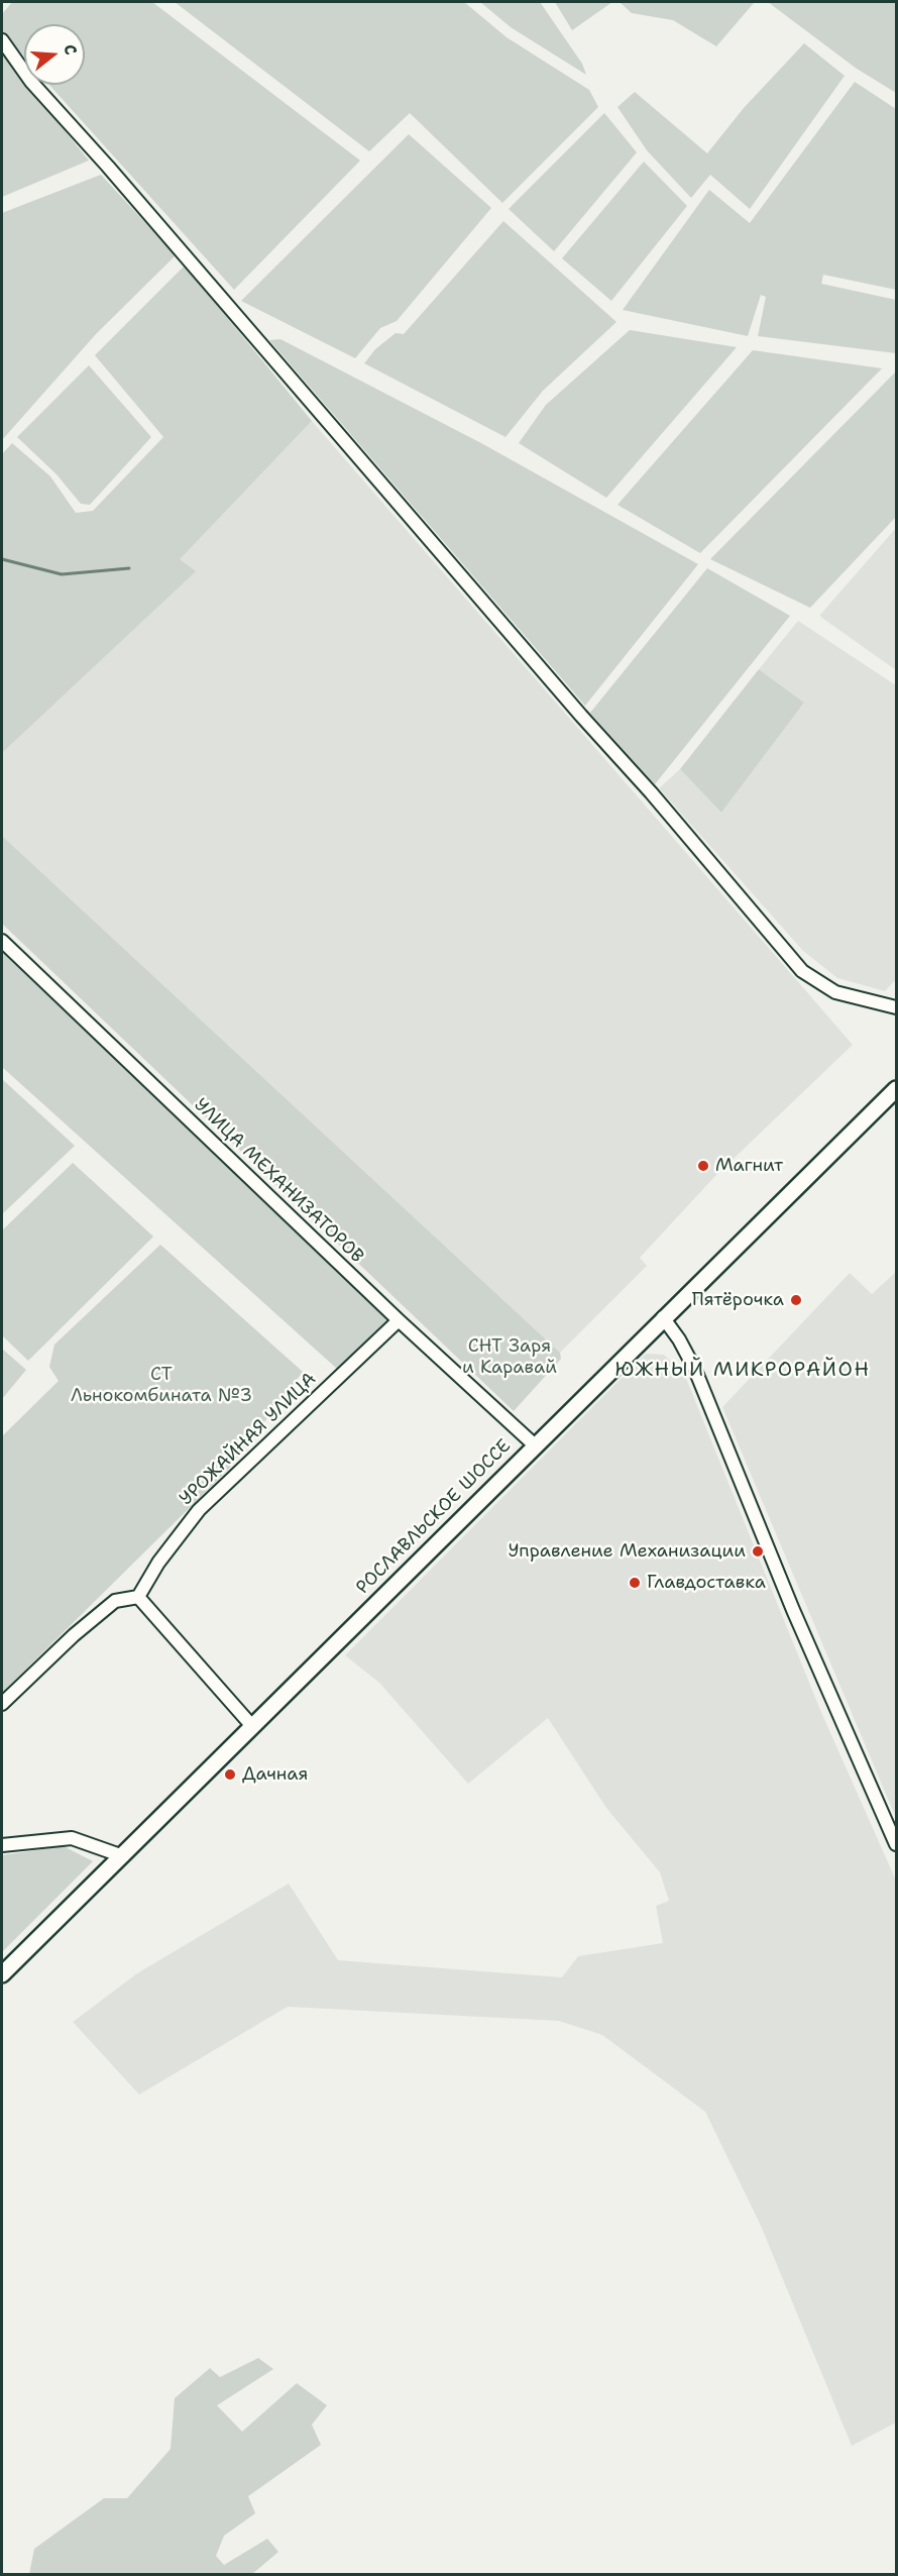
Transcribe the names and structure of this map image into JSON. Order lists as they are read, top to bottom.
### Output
{
  "streets": {
    "main road": ["РОСЛАВЛЬСКОЕ ШОССЕ"],
    "street": ["УЛИЦА МЕХАНИЗАТОРОВ", "УРОЖАЙНАЯ УЛИЦА"]
  },
  "crossings": [
    ["УЛИЦА МЕХАНИЗАТОРОВ", "УРОЖАЙНАЯ УЛИЦА"],
    ["УЛИЦА МЕХАНИЗАТОРОВ", "РОСЛАВЛЬСКОЕ ШОССЕ"]
  ],
  "districts": ["ЮЖНЫЙ МИКРОРАЙОН"],
  "parks": ["СНТ Заря и Каравай", "СТ Льнокомбината №3"],
  "places": [
    "Магнит",
    "Пятёрочка",
    "Управление Механизации",
    "Главдоставка",
    "Дачная"
  ],
  "north": "right"
}
